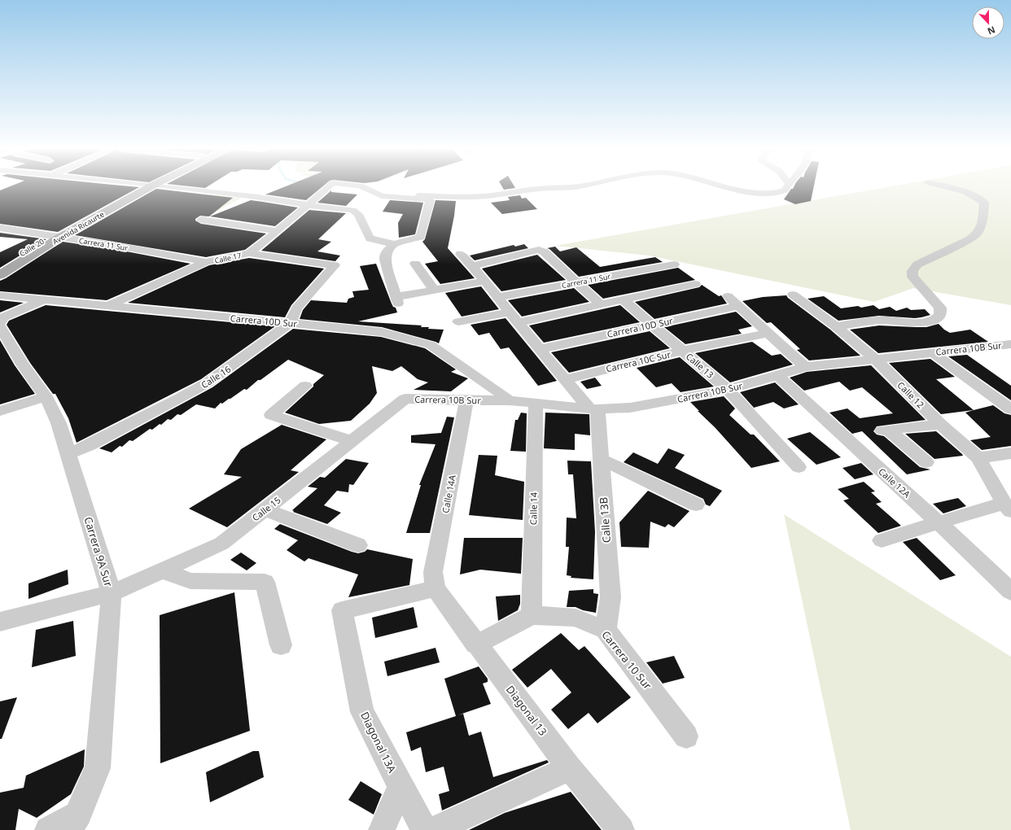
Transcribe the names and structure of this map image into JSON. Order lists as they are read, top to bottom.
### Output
{
  "streets": {
    "main road": ["Avenida Ricaurte", "Calle 20"],
    "street": [
      "Carrera 11 Sur",
      "Calle 17",
      "Carrera 10D Sur",
      "Carrera 10B Sur",
      "Carrera 10C Sur",
      "Calle 13",
      "Calle 16",
      "Calle 12",
      "Calle 12A",
      "Calle 14A",
      "Calle 15",
      "Calle 14",
      "Calle 13B",
      "Carrera 9A Sur",
      "Carrera 10 Sur",
      "Diagonal 13",
      "Diagonal 13A"
    ]
  },
  "crossings": [
    ["Avenida Ricaurte", "Carrera 11 Sur"],
    ["Avenida Ricaurte", "Calle 20"],
    ["Carrera 11 Sur", "Calle 20"],
    ["Carrera 11 Sur", "Calle 17"],
    ["Calle 17", "Carrera 10D Sur"],
    ["Carrera 10D Sur", "Carrera 10B Sur"],
    ["Carrera 10D Sur", "Calle 13"],
    ["Carrera 10D Sur", "Calle 16"],
    ["Carrera 10B Sur", "Calle 13"],
    ["Carrera 10B Sur", "Calle 12"],
    ["Carrera 10B Sur", "Calle 12A"],
    ["Carrera 10B Sur", "Calle 14A"],
    ["Carrera 10B Sur", "Calle 15"],
    ["Carrera 10B Sur", "Calle 14"],
    ["Carrera 10B Sur", "Calle 13B"],
    ["Carrera 10C Sur", "Calle 13"],
    ["Calle 16", "Carrera 9A Sur"],
    ["Calle 14A", "Diagonal 13"],
    ["Calle 14A", "Diagonal 13A"],
    ["Calle 15", "Carrera 9A Sur"],
    ["Calle 14", "Carrera 10 Sur"],
    ["Calle 13B", "Carrera 10 Sur"],
    ["Diagonal 13", "Diagonal 13A"]
  ],
  "north": "bottom"
}
